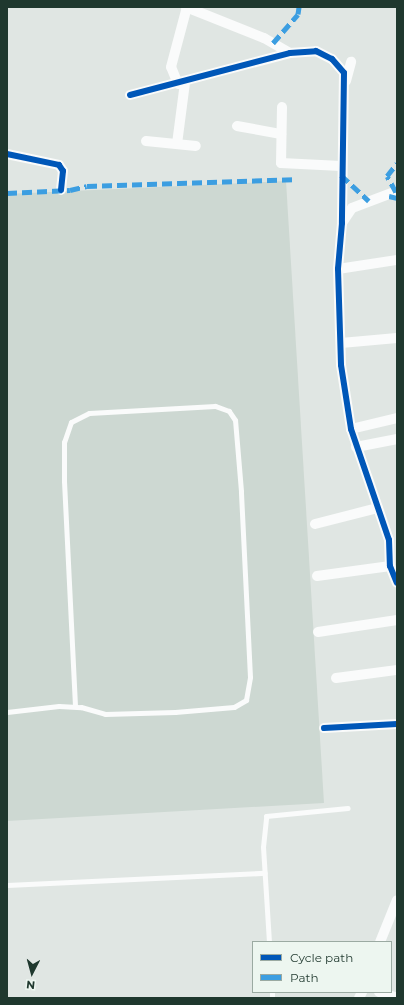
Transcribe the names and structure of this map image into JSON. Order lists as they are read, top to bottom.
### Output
{
  "legend": ["Cycle path", "Path"],
  "north": "bottom"
}
